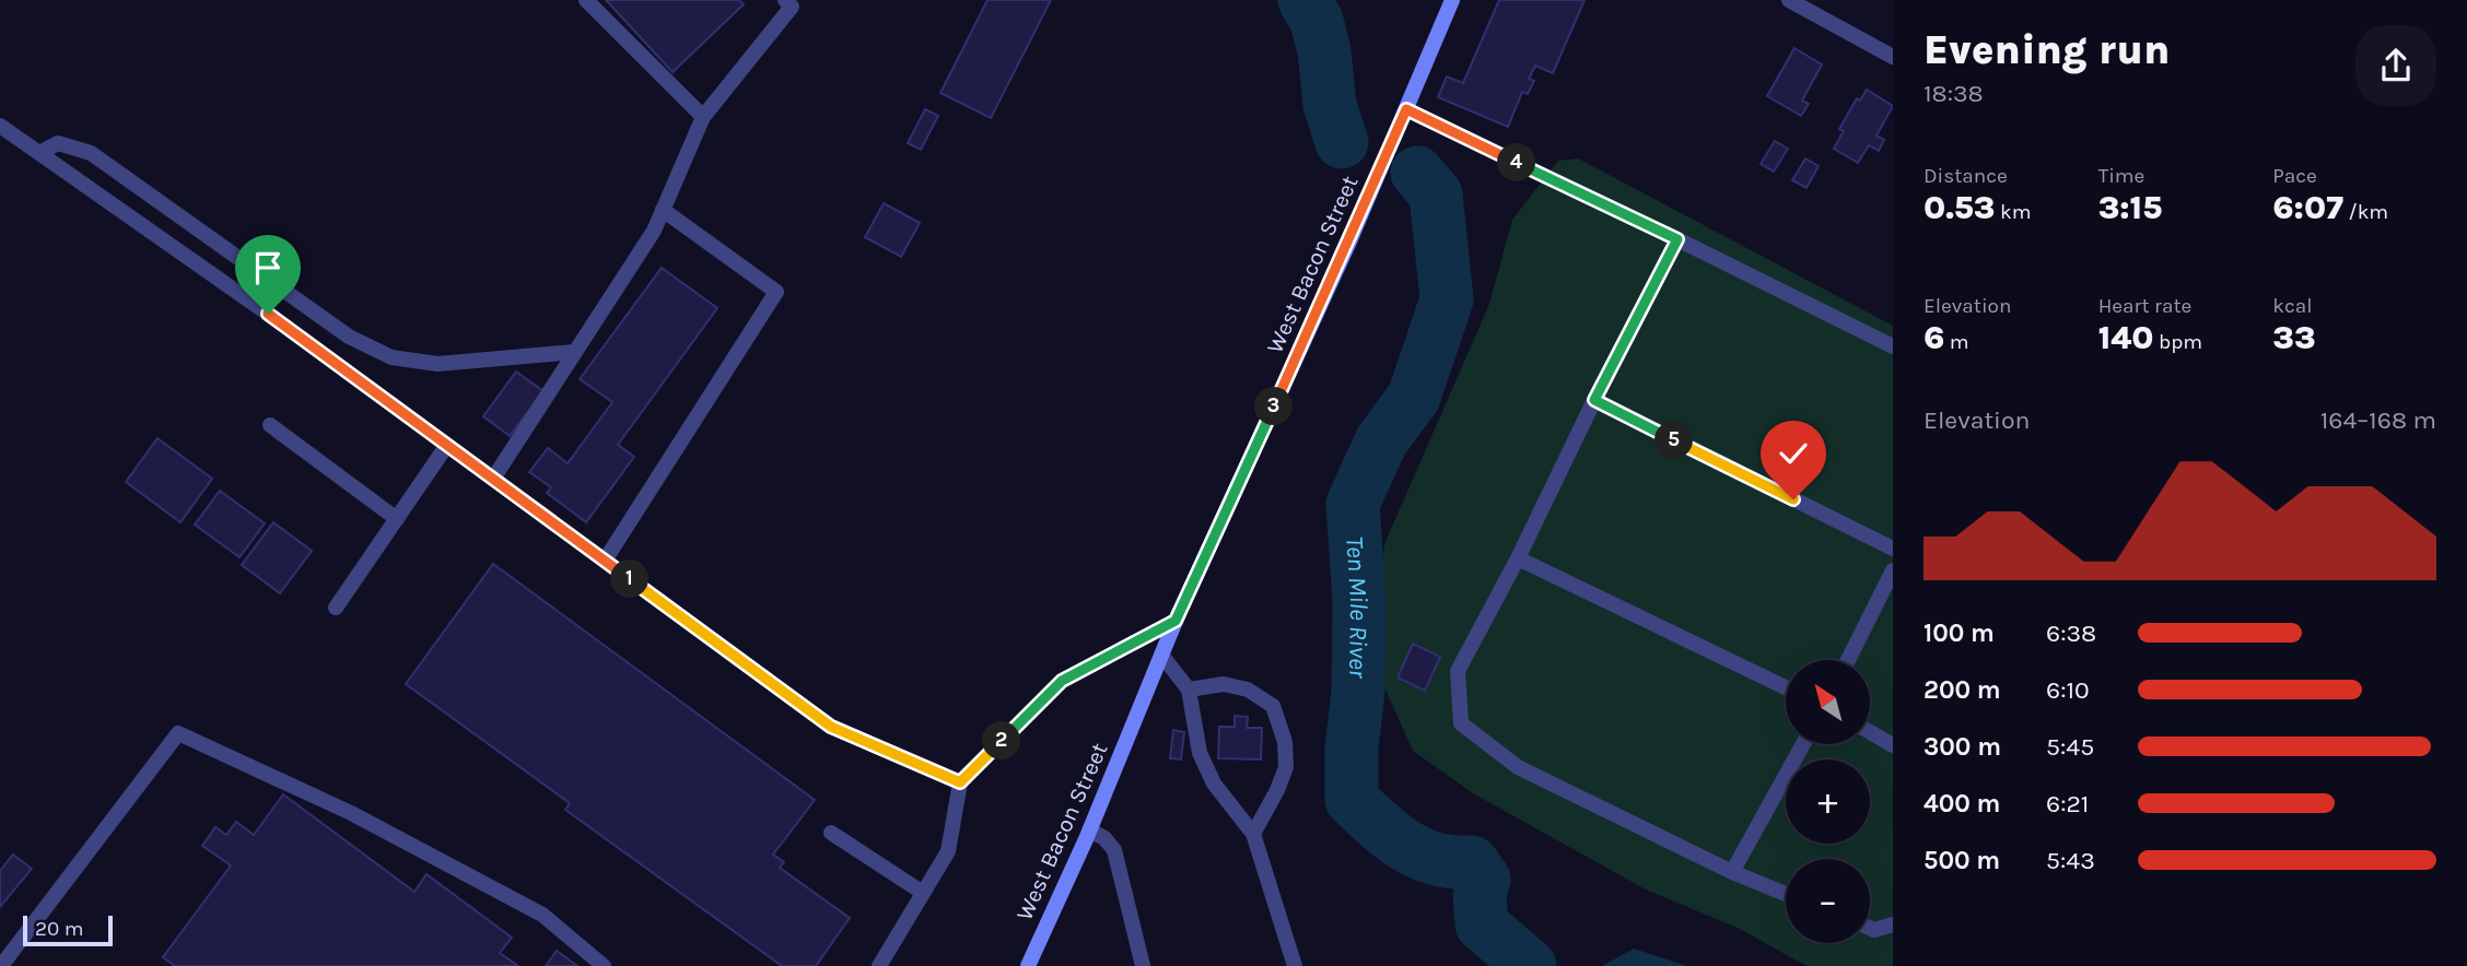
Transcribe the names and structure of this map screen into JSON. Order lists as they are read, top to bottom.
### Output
{
  "streets": {
    "street": ["West Bacon Street"]
  },
  "water": ["Ten Mile River"],
  "scale_bar": "20 m",
  "north": "top left",
  "page": {
    "heading": ["Evening run", "18:38"],
    "stats": [
      ["Distance", "0.53 km"],
      ["Time", "3:15"],
      ["Pace", "6:07 /km"],
      ["Elevation", "6 m"],
      ["Heart rate", "140 bpm"],
      ["kcal", "33"]
    ],
    "pins": [
      "4",
      "3",
      "5",
      "1",
      "2"
    ],
    "chart": ["Elevation", "164–168 m"],
    "list": [
      {
        "name": "100 m",
        "note": "6:38"
      },
      {
        "name": "200 m",
        "note": "6:10"
      },
      {
        "name": "300 m",
        "note": "5:45"
      },
      {
        "name": "400 m",
        "note": "6:21"
      },
      {
        "name": "500 m",
        "note": "5:43"
      }
    ],
    "map_buttons": ["+", "−"],
    "scale": "20 m"
  }
}
